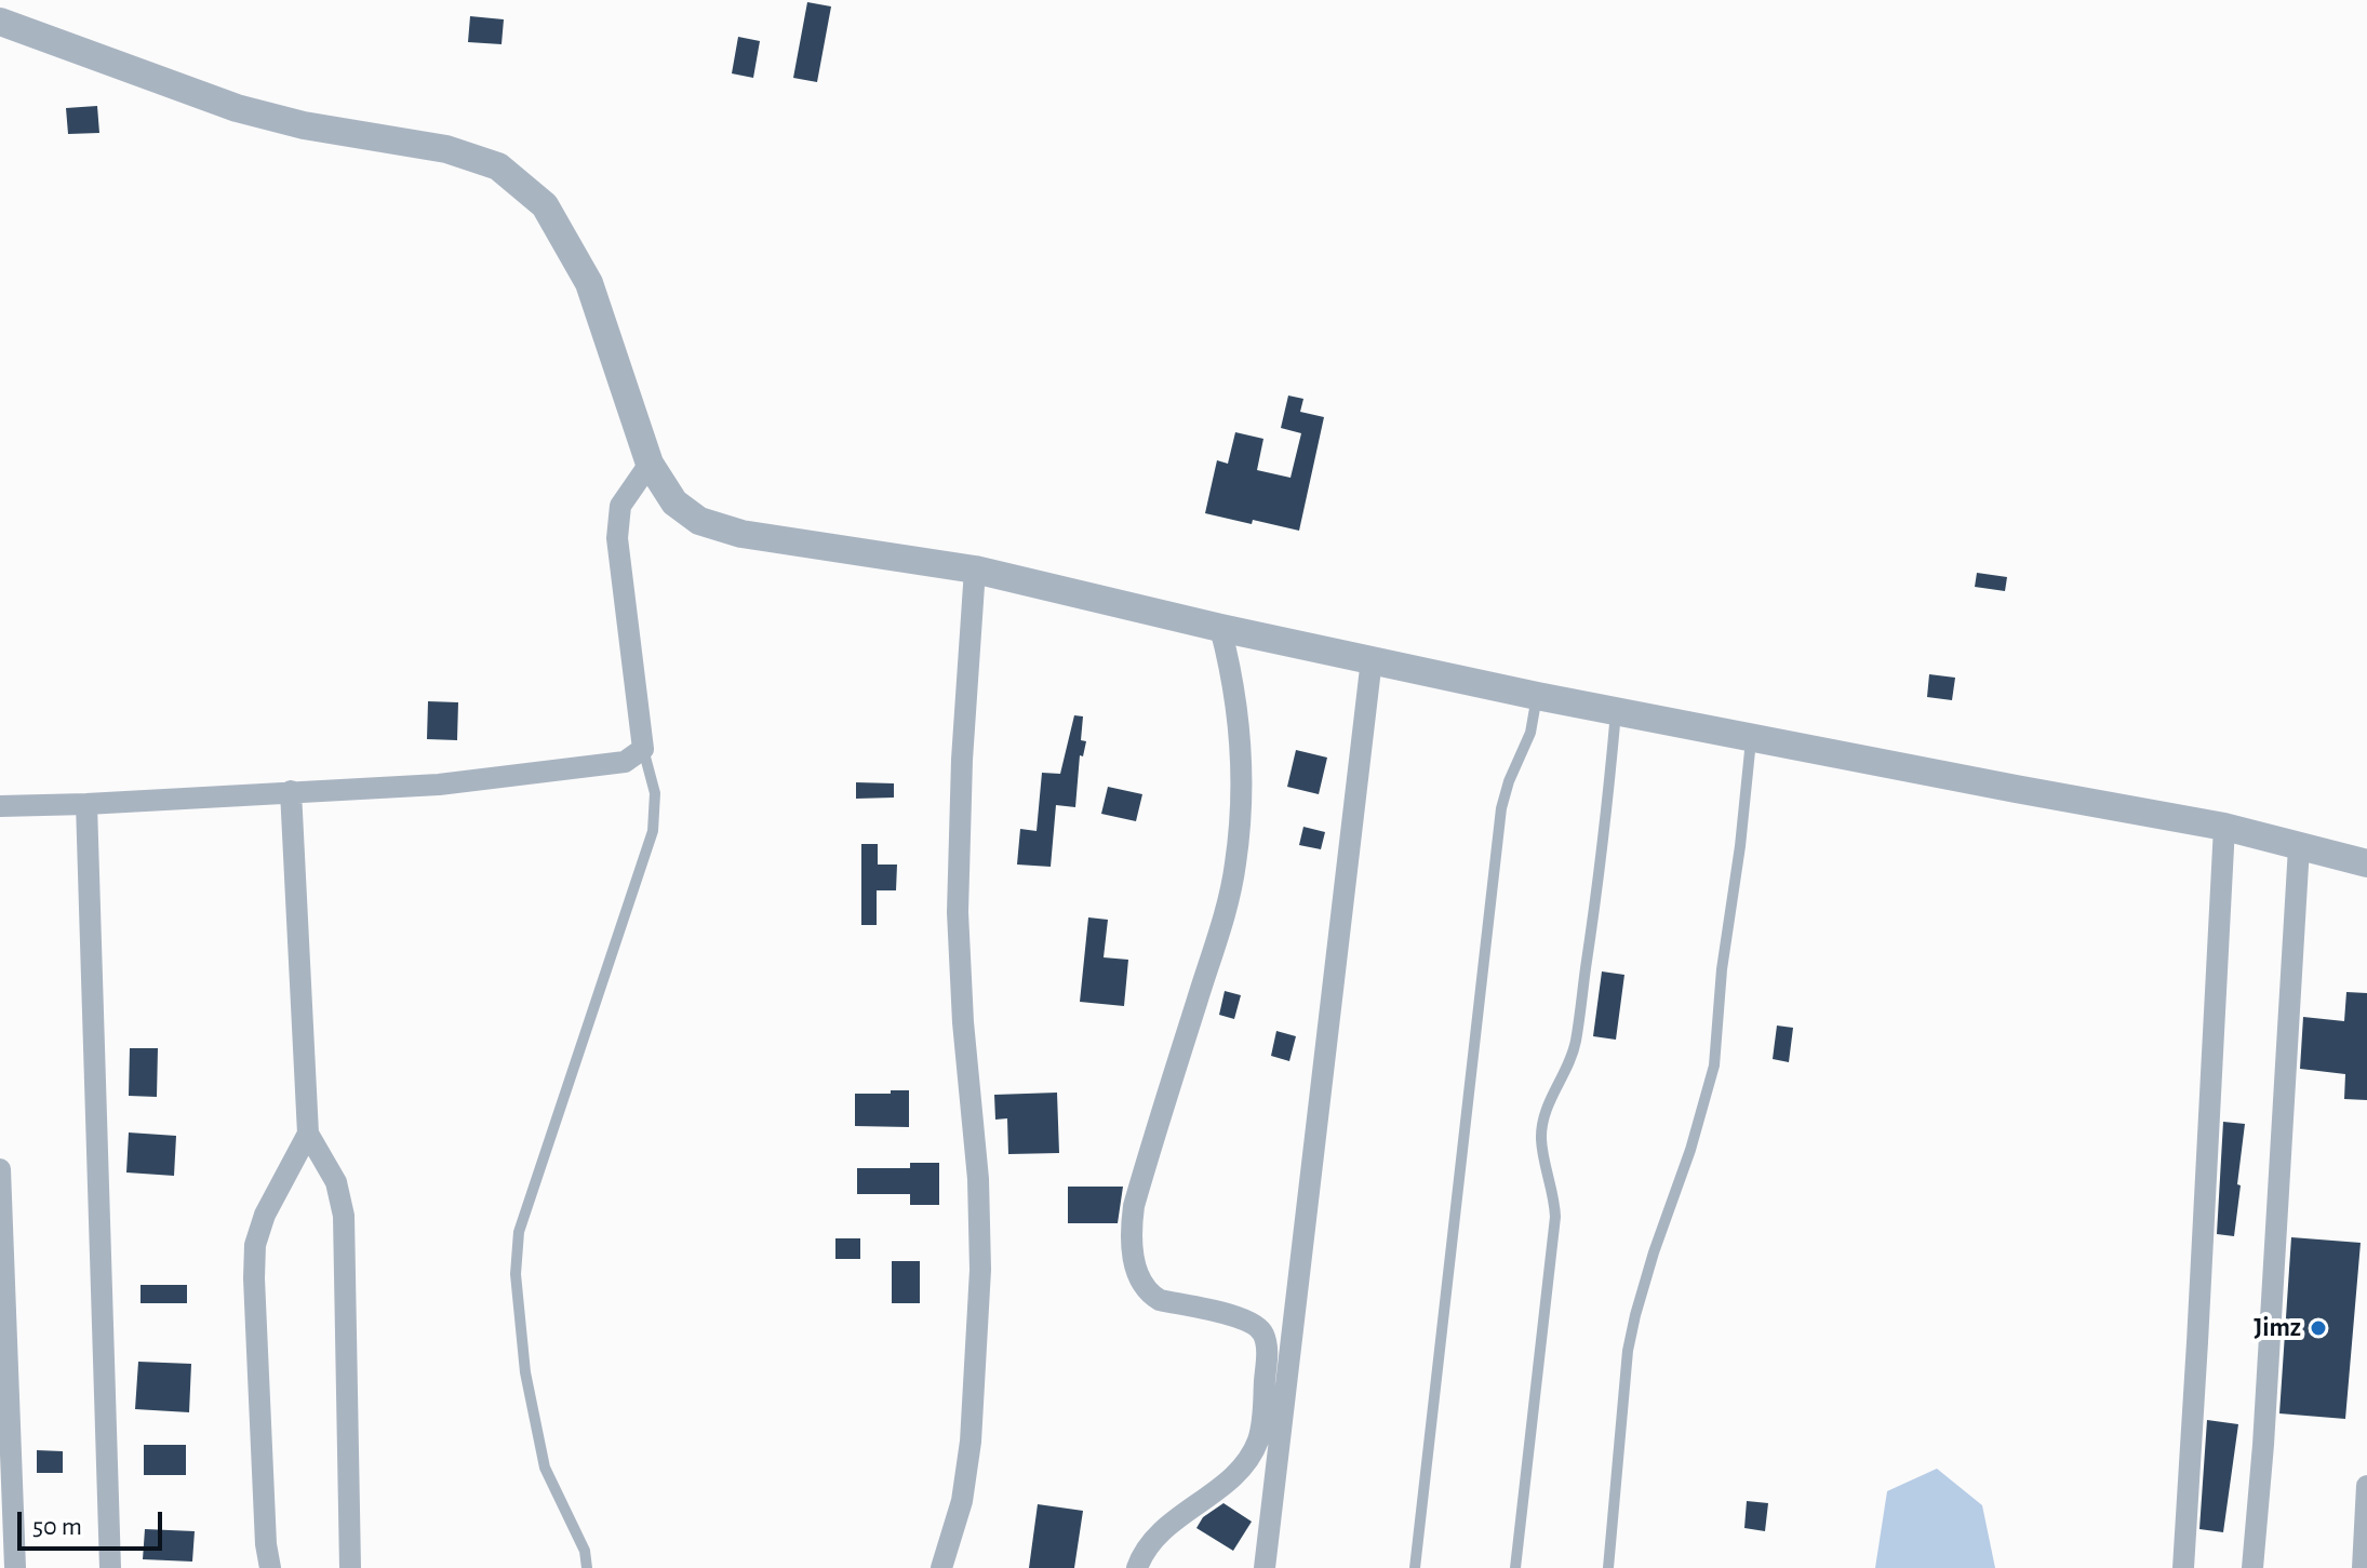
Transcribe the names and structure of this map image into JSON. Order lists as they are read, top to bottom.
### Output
{
  "places": ["Jimz"],
  "scale_bar": "50 m"
}
